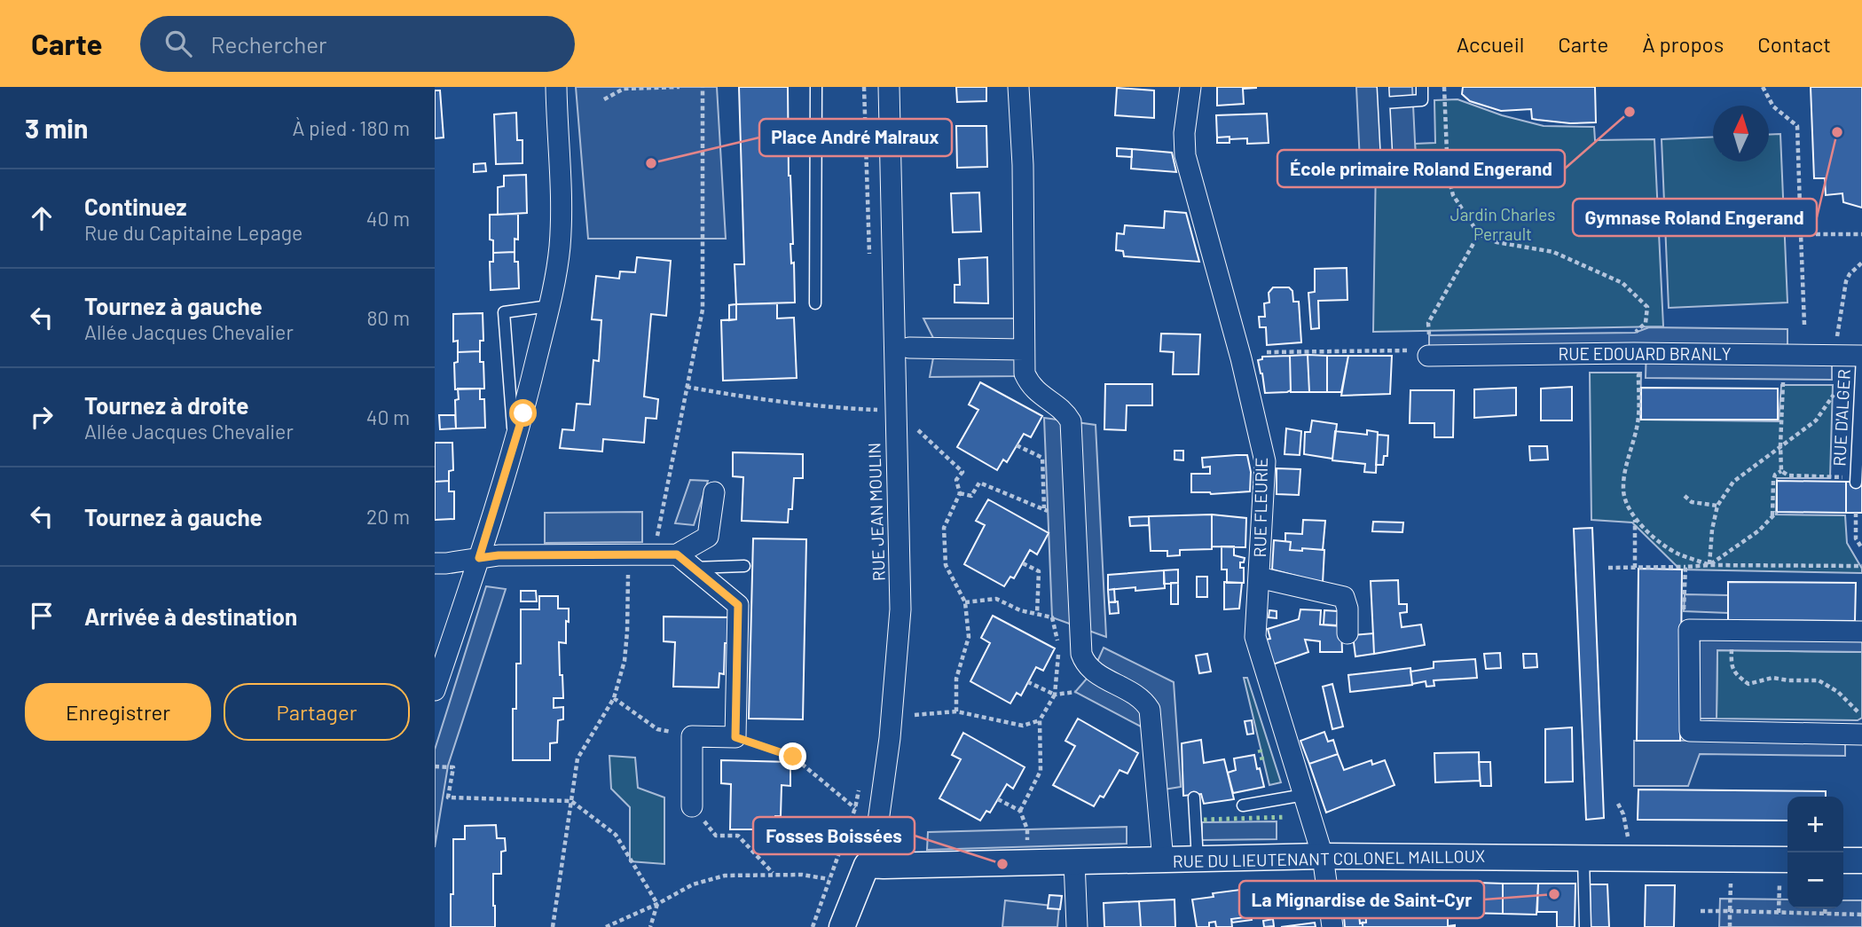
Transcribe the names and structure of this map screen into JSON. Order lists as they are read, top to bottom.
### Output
{
  "streets": {
    "street": [
      "RUE EDOUARD BRANLY",
      "RUE FLEURIE",
      "RUE JEAN MOULIN",
      "RUE DU LIEUTENANT COLONEL MAILLOUX"
    ],
    "lane": ["RUE D'ALGER"]
  },
  "crossings": [
    ["RUE EDOUARD BRANLY", "RUE D'ALGER"],
    ["RUE FLEURIE", "RUE DU LIEUTENANT COLONEL MAILLOUX"],
    ["RUE JEAN MOULIN", "RUE DU LIEUTENANT COLONEL MAILLOUX"]
  ],
  "parks": ["Jardin Charles Perrault"],
  "places": [
    "École primaire Roland Engerand",
    "Gymnase Roland Engerand",
    "Place André Malraux",
    "Fosses Boissées",
    "La Mignardise de Saint-Cyr"
  ],
  "north": "top",
  "page": {
    "header": "Carte",
    "search": "Rechercher",
    "nav": [
      "Accueil",
      "Carte",
      "À propos",
      "Contact"
    ],
    "heading": ["3 min", "À pied · 180 m"],
    "list": [
      ["Continuez", "Rue du Capitaine Lepage", "40 m"],
      ["Tournez à gauche", "Allée Jacques Chevalier", "80 m"],
      ["Tournez à droite", "Allée Jacques Chevalier", "40 m"],
      ["Tournez à gauche", "20 m"],
      "Arrivée à destination"
    ],
    "buttons": ["Enregistrer", "Partager"],
    "map_buttons": ["+", "−"]
  }
}
